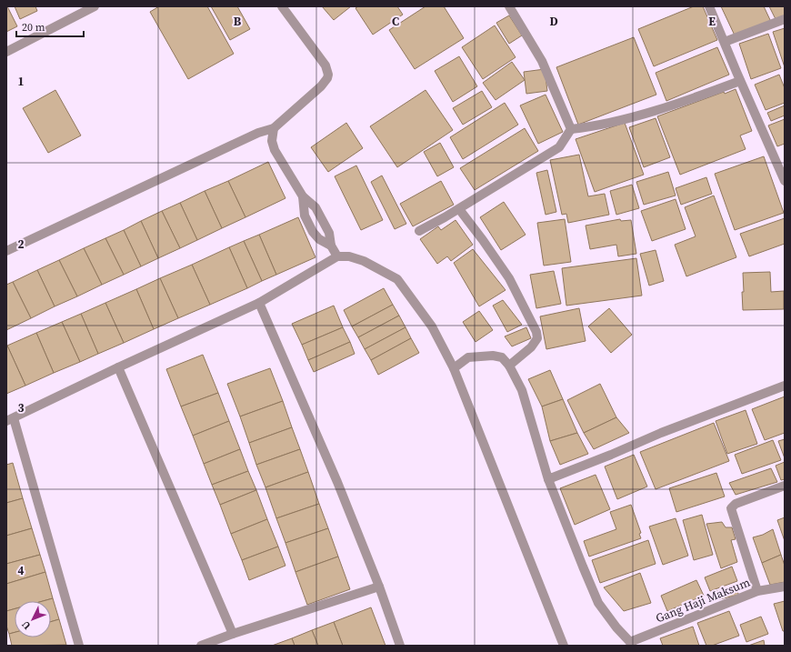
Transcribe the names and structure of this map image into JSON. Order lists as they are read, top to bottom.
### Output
{
  "streets": {
    "street": ["Gang Haji Maksum"]
  },
  "scale_bar": "20 m",
  "north": "bottom left",
  "grid": {
    "columns": [
      "B",
      "C",
      "D",
      "E"
    ],
    "rows": [
      "1",
      "2",
      "3",
      "4"
    ]
  }
}
